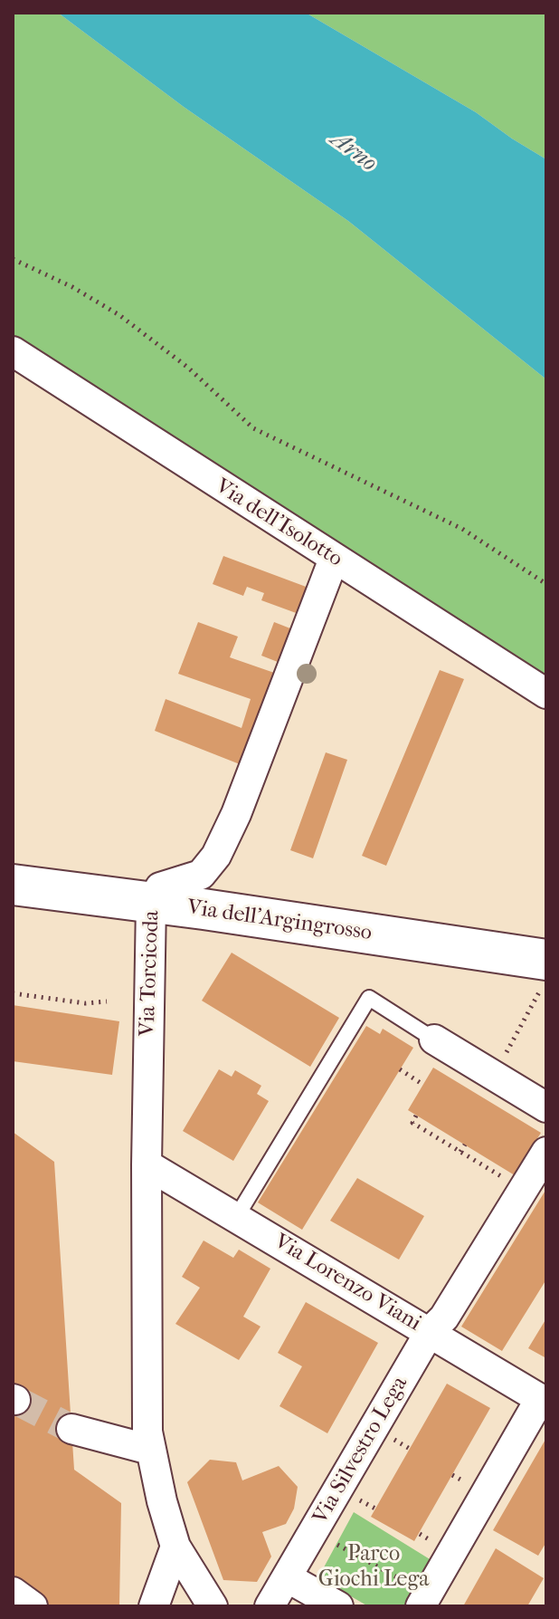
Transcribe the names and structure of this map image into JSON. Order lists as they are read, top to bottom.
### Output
{
  "streets": {
    "street": [
      "Via dell'Isolotto",
      "Via dell'Argingrosso",
      "Via Torcicoda",
      "Via Lorenzo Viani",
      "Via Silvestro Lega"
    ]
  },
  "crossings": [
    ["Via dell'Isolotto", "Via Torcicoda"],
    ["Via dell'Argingrosso", "Via Torcicoda"],
    ["Via Torcicoda", "Via Lorenzo Viani"],
    ["Via Lorenzo Viani", "Via Silvestro Lega"]
  ],
  "water": ["Arno"],
  "parks": ["Parco Giochi Lega"]
}
